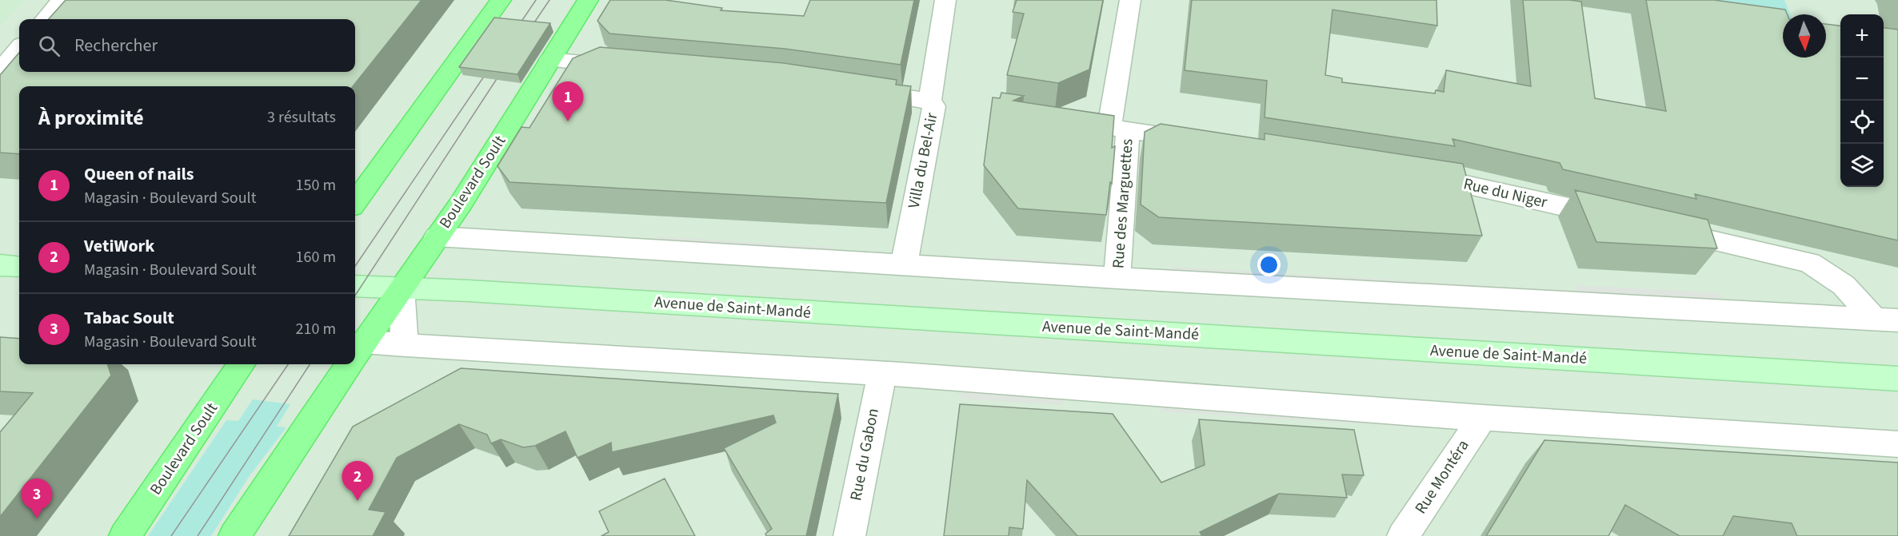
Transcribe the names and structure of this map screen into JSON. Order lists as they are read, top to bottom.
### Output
{
  "streets": {
    "main road": ["Boulevard Soult", "Avenue de Saint-Mandé"],
    "street": [
      "Villa du Bel-Air",
      "Rue du Niger",
      "Rue des Marguettes",
      "Rue du Gabon",
      "Rue Montéra"
    ]
  },
  "crossings": [
    ["Boulevard Soult", "Avenue de Saint-Mandé"]
  ],
  "north": "bottom",
  "page": {
    "map_buttons": ["+", "−"],
    "search": "Rechercher",
    "pins": ["1", "2", "3"],
    "heading": ["À proximité", "3 résultats"],
    "list": [
      {
        "mark": "1",
        "name": "Queen of nails",
        "note": "Magasin · Boulevard Soult",
        "value": "150 m"
      },
      {
        "mark": "2",
        "name": "VetiWork",
        "note": "Magasin · Boulevard Soult",
        "value": "160 m"
      },
      {
        "mark": "3",
        "name": "Tabac Soult",
        "note": "Magasin · Boulevard Soult",
        "value": "210 m"
      }
    ]
  }
}
